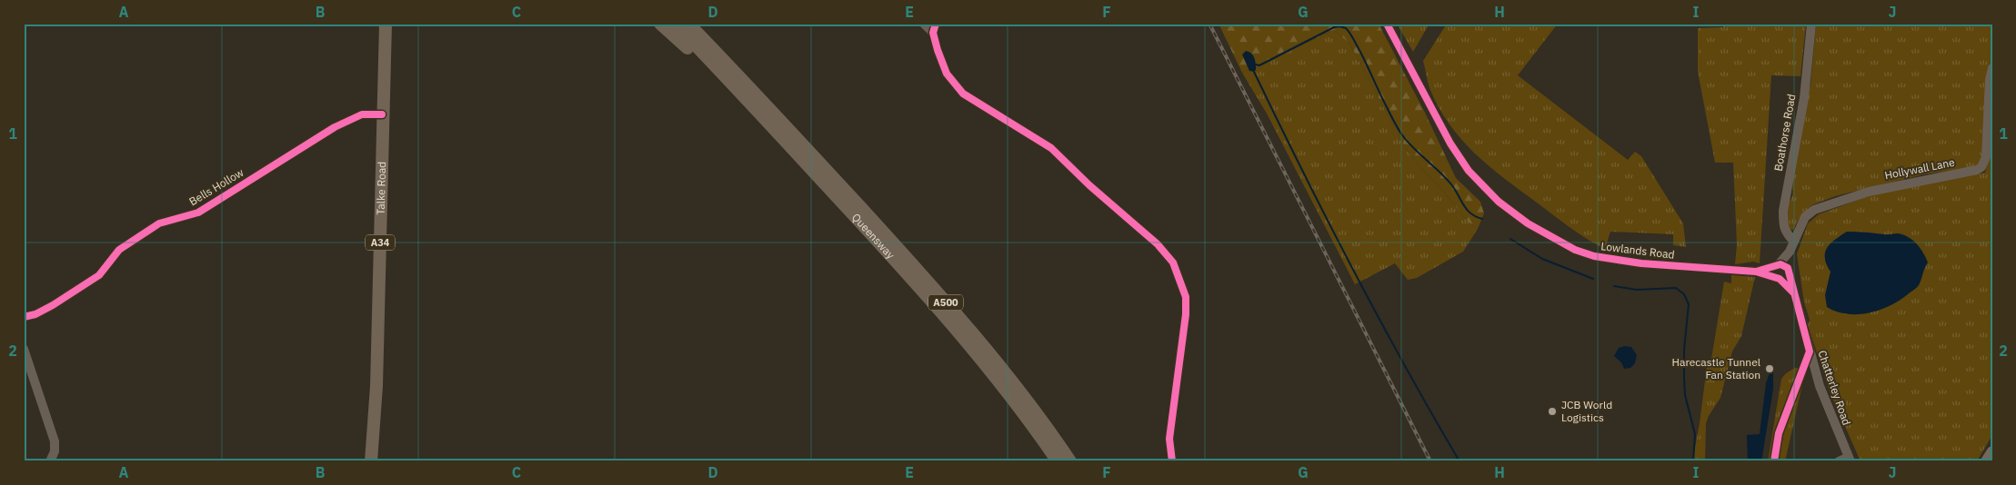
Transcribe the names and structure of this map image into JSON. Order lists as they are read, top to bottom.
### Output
{
  "streets": {
    "highway": [
      "Talke Road",
      "Queensway",
      "A34",
      "A500"
    ],
    "street": [
      "Boathorse Road",
      "Hollywall Lane",
      "Bells Hollow",
      "Lowlands Road",
      "Chatterley Road"
    ]
  },
  "crossings": [
    ["Boathorse Road", "Hollywall Lane"],
    ["Hollywall Lane", "Lowlands Road"],
    ["Hollywall Lane", "Chatterley Road"],
    ["Bells Hollow", "Talke Road"],
    ["Queensway", "A500"],
    ["Lowlands Road", "Chatterley Road"]
  ],
  "places": ["Harecastle Tunnel Fan Station", "JCB World Logistics"],
  "grid": {
    "columns": [
      "A",
      "B",
      "C",
      "D",
      "E",
      "F",
      "G",
      "H",
      "I",
      "J"
    ],
    "rows": ["1", "2"]
  }
}
